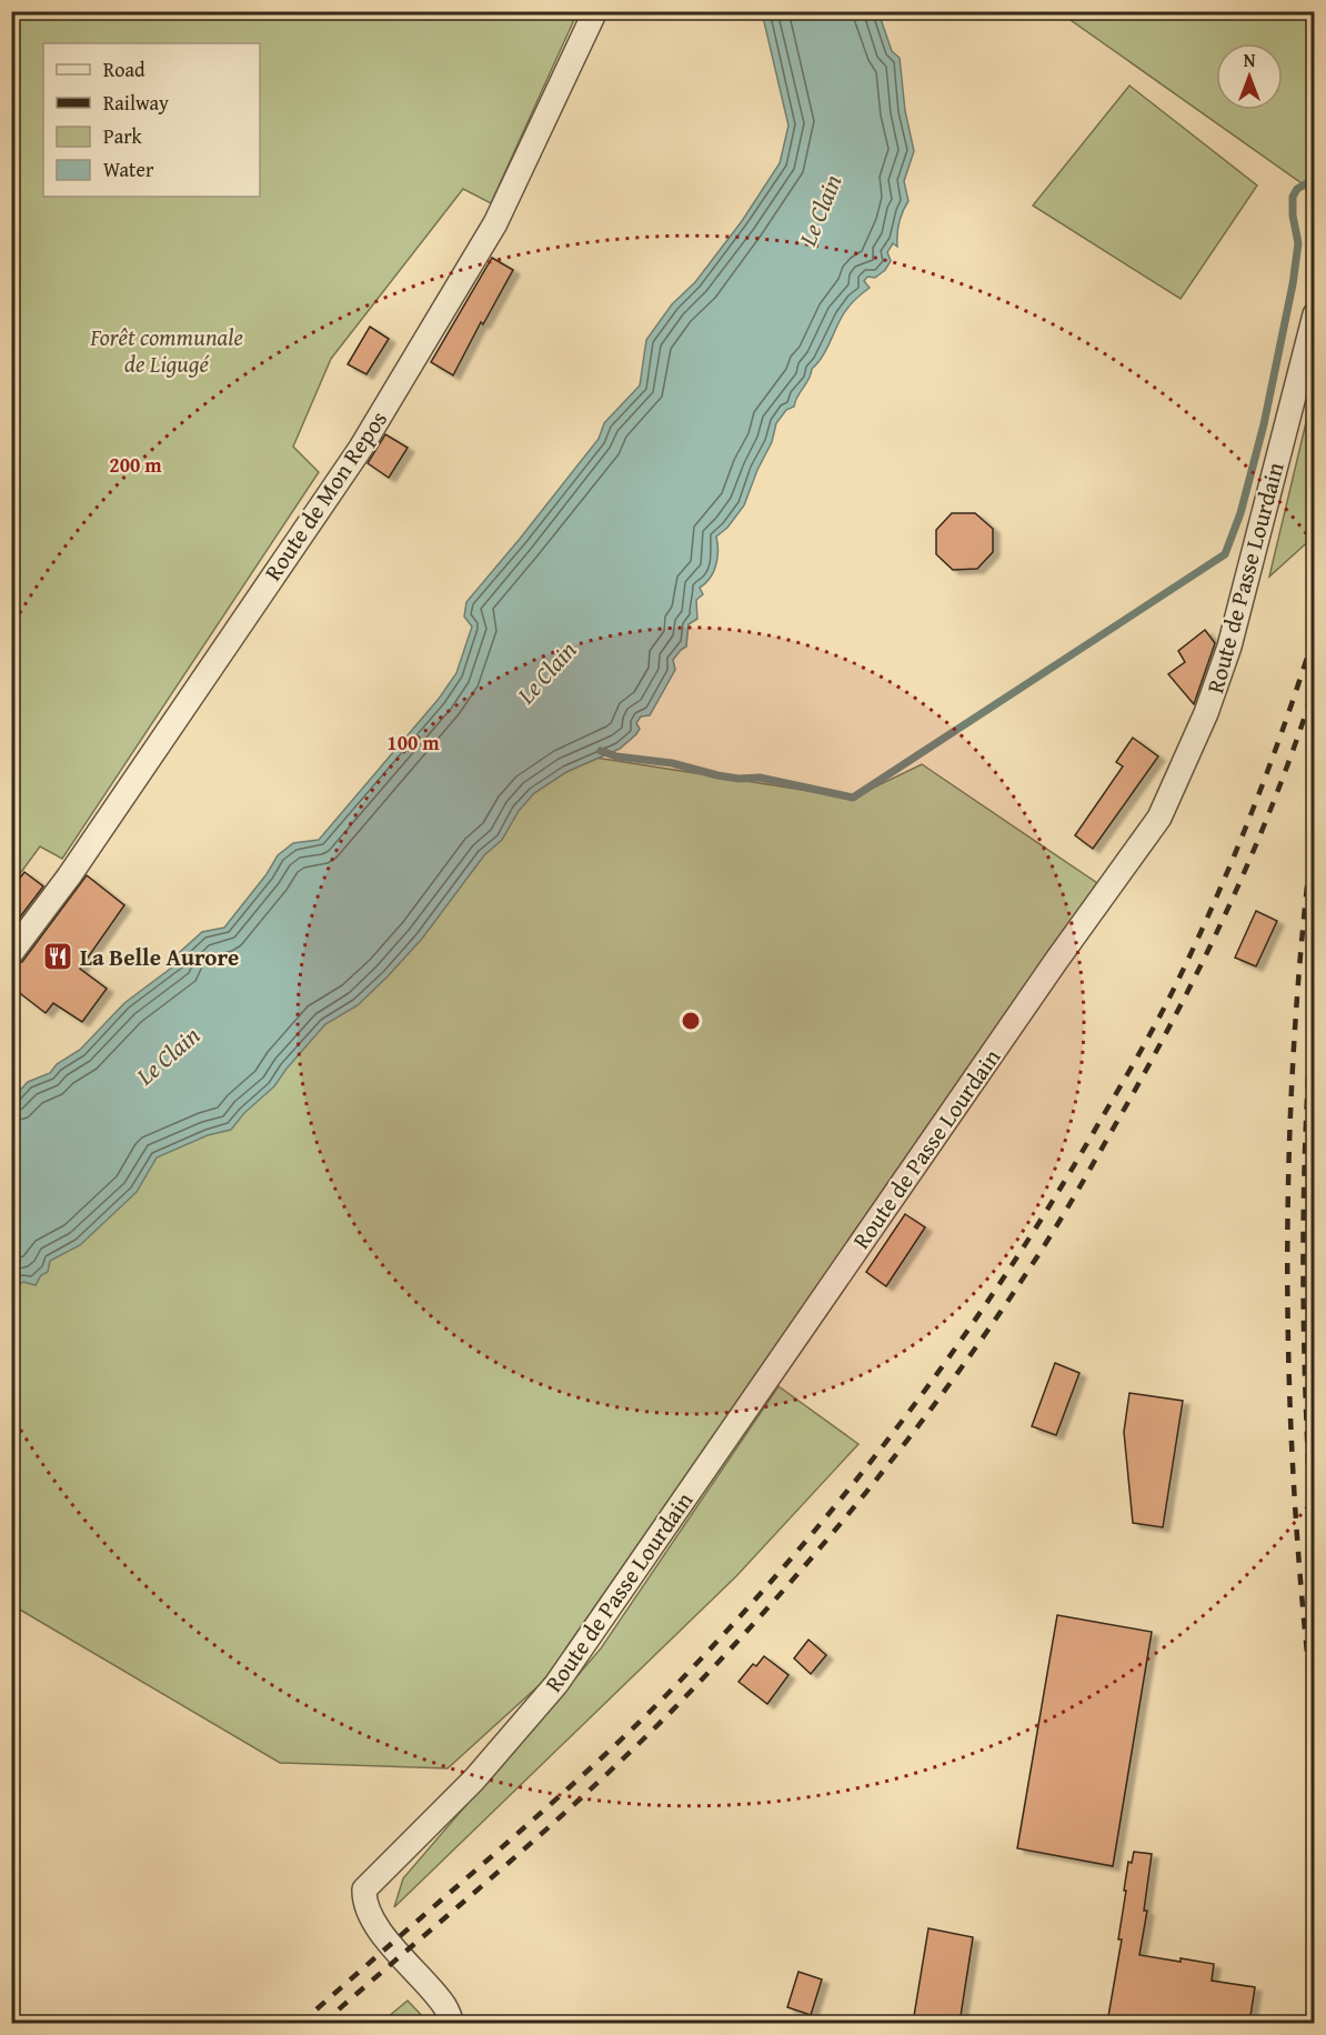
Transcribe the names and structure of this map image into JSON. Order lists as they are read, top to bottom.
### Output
{
  "streets": {
    "street": ["Route de Mon Repos", "Route de Passe Lourdain"]
  },
  "water": ["Le Clain"],
  "parks": ["Forêt communale de Ligugé"],
  "places": {
    "restaurant": ["La Belle Aurore"]
  },
  "legend": [
    "Road",
    "Railway",
    "Park",
    "Water"
  ],
  "north": "top",
  "rings": ["200 m", "100 m"]
}
